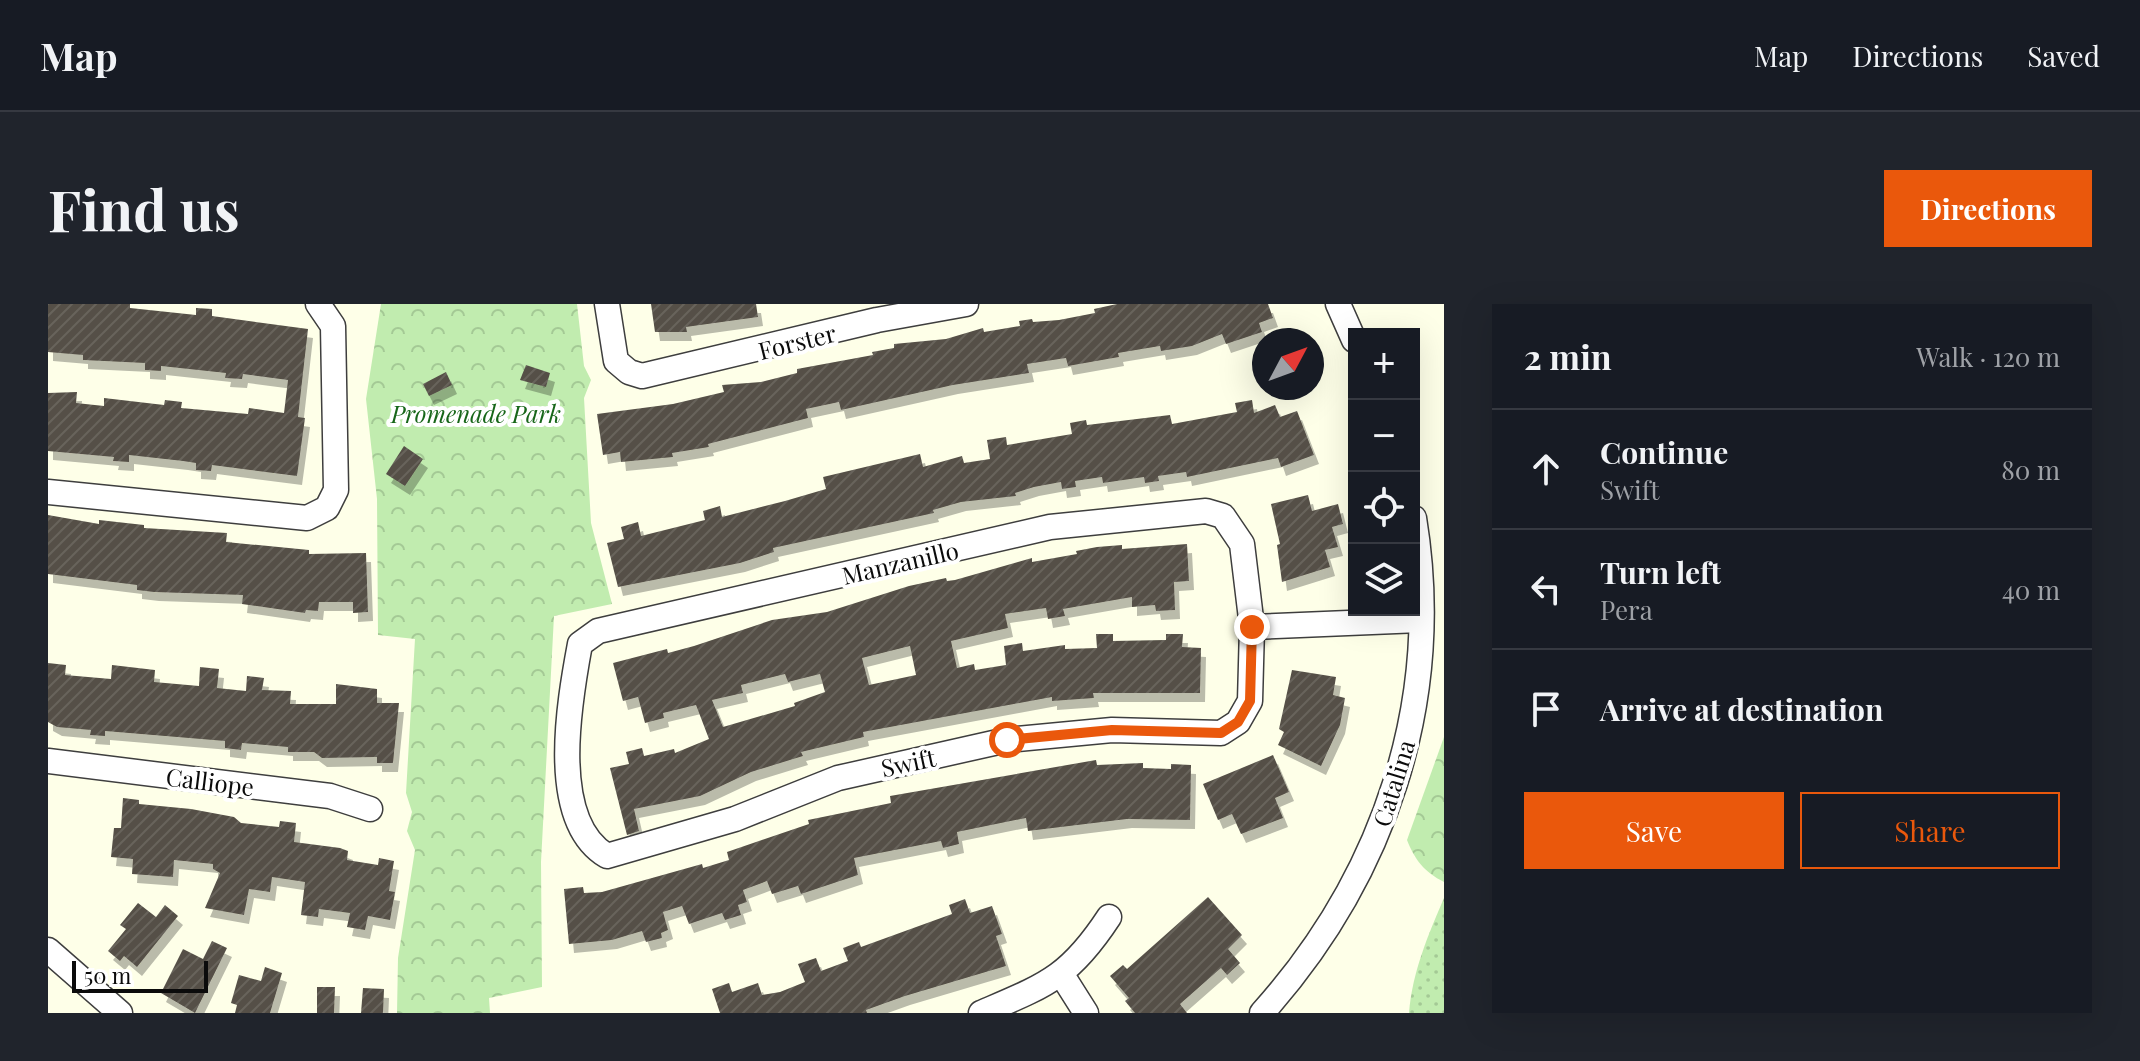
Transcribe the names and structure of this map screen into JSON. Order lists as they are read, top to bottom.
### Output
{
  "streets": {
    "street": [
      "Forster",
      "Manzanillo",
      "Swift",
      "Calliope",
      "Catalina"
    ]
  },
  "crossings": [
    ["Manzanillo", "Swift"]
  ],
  "parks": ["Promenade Park"],
  "scale_bar": "50 m",
  "north": "top right",
  "page": {
    "header": "Map",
    "nav": ["Map", "Directions", "Saved"],
    "buttons": [
      "Directions",
      ["Save", "Share"]
    ],
    "title": "Find us",
    "heading": ["2 min", "Walk · 120 m"],
    "map_buttons": ["+", "−"],
    "list": [
      ["Continue", "Swift", "80 m"],
      ["Turn left", "Pera", "40 m"],
      "Arrive at destination"
    ],
    "scale": "50 m"
  }
}
